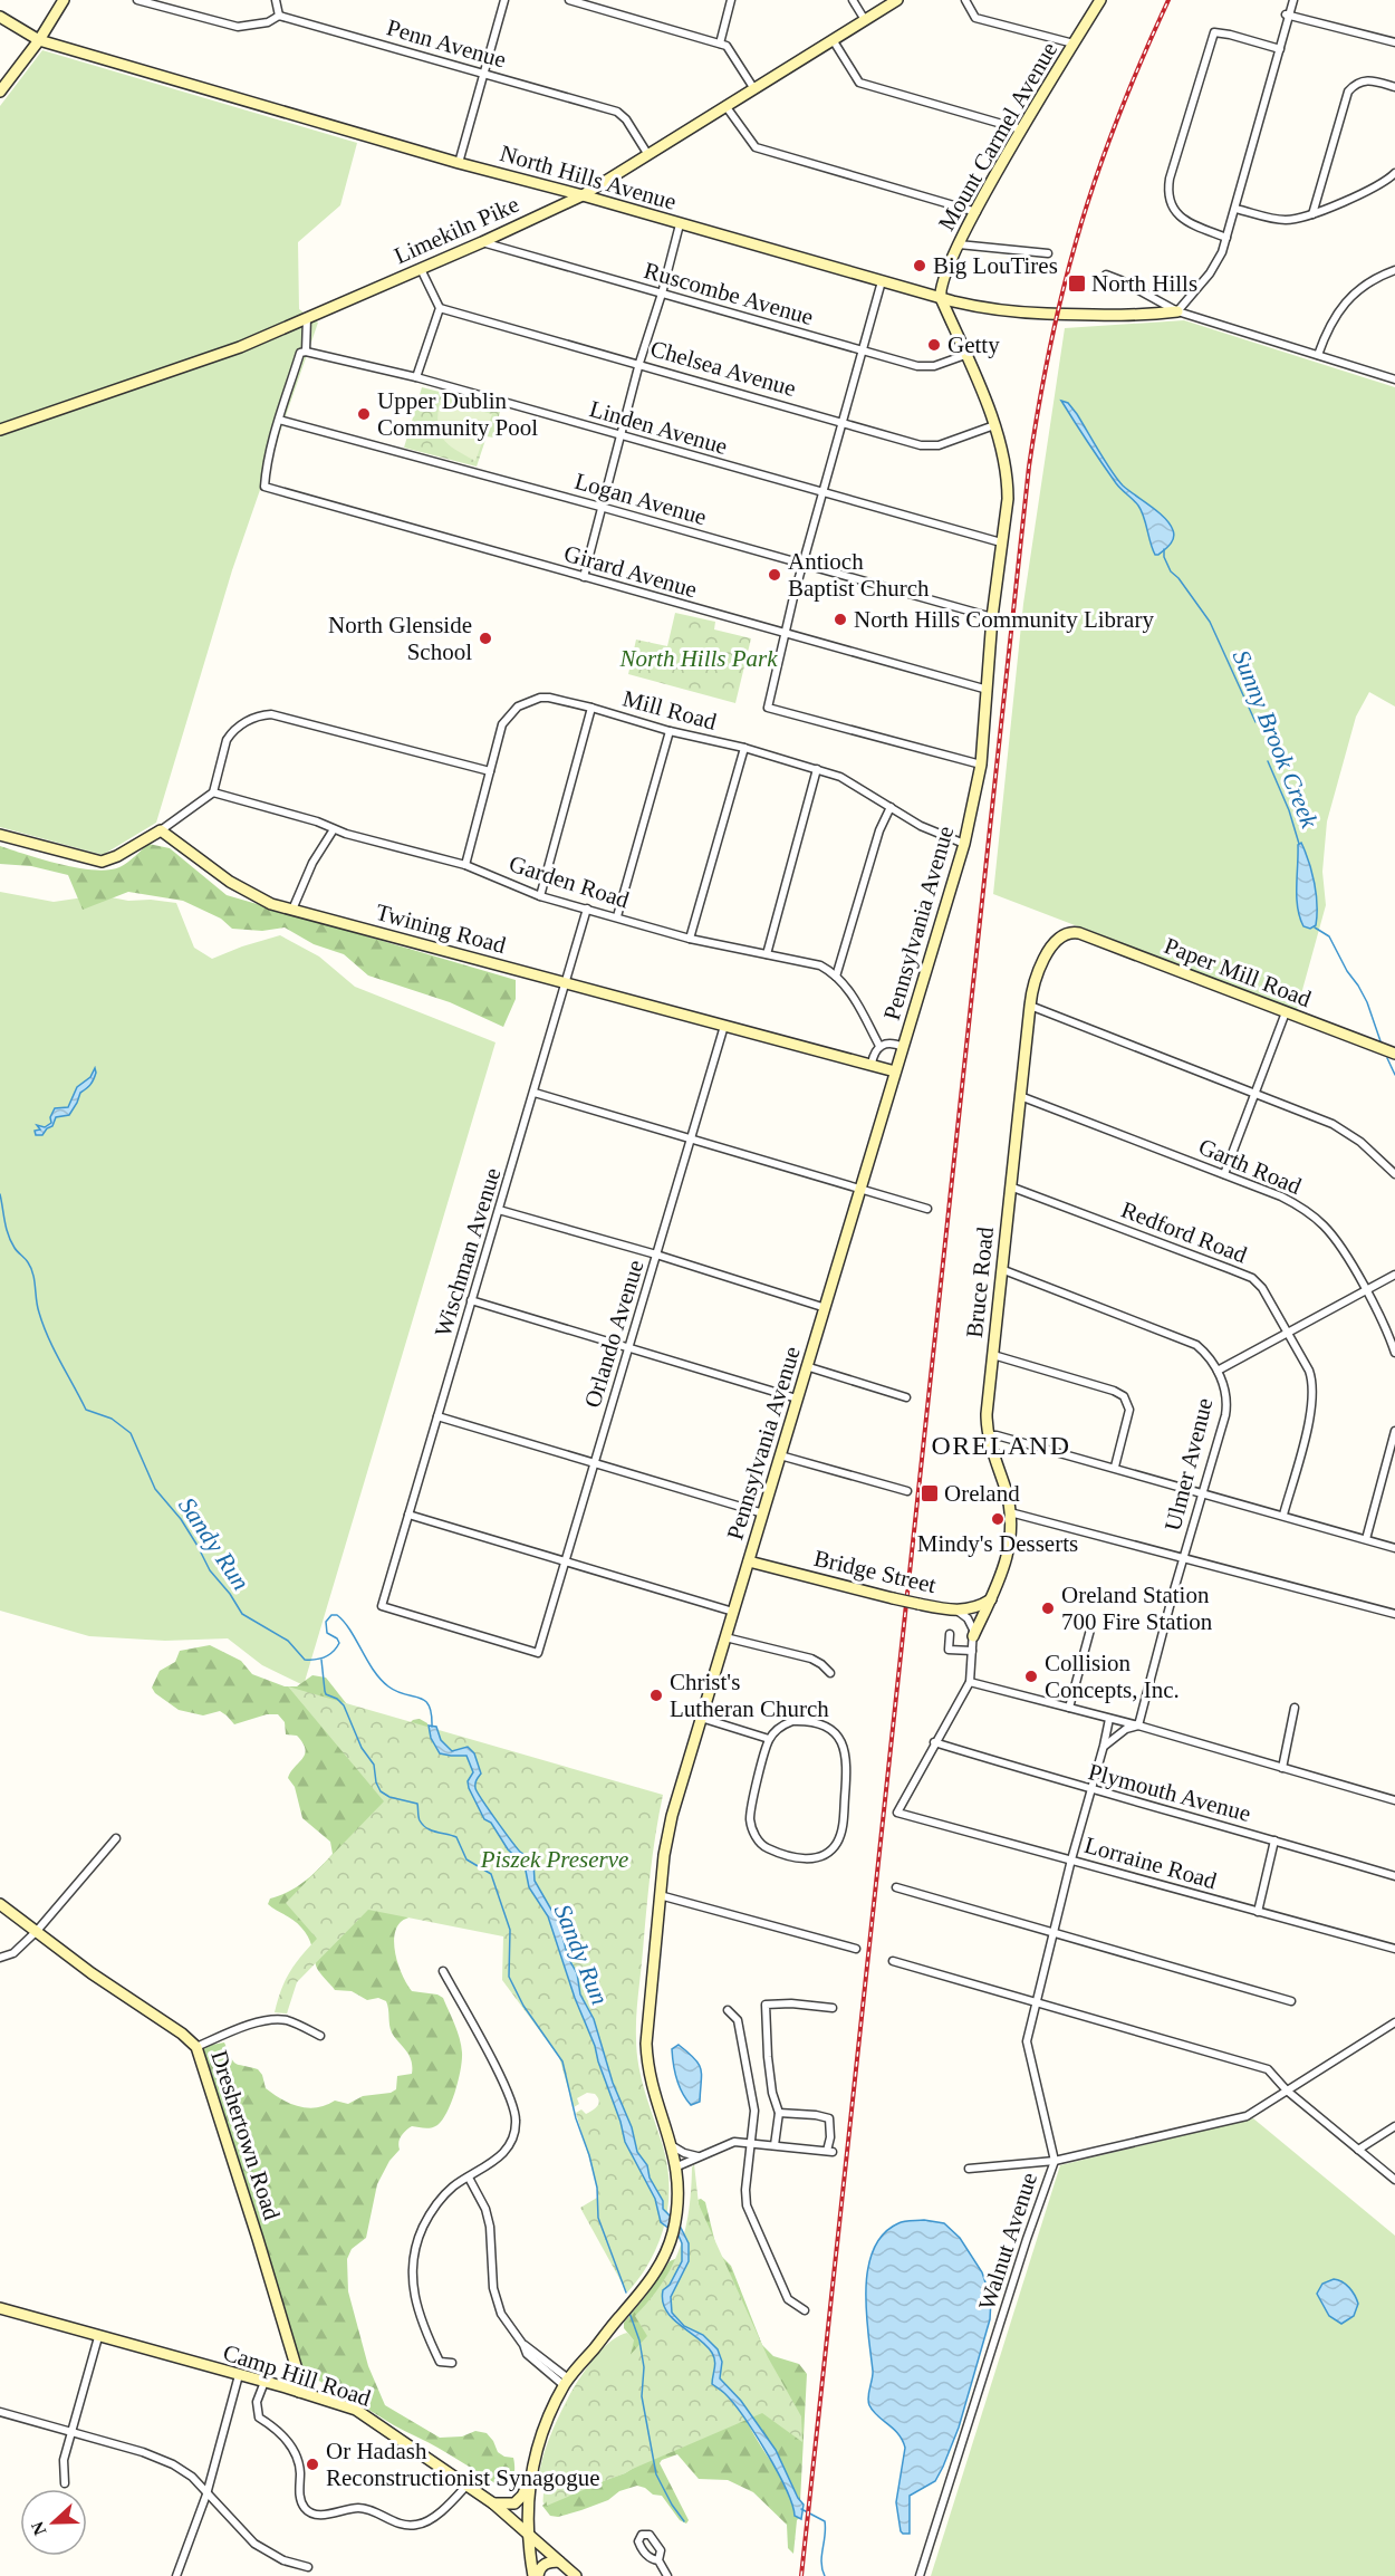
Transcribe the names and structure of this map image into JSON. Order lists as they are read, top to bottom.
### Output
{
  "streets": {
    "street": [
      "Penn Avenue",
      "Mount Carmel Avenue",
      "North Hills Avenue",
      "Limekiln Pike",
      "Ruscombe Avenue",
      "Chelsea Avenue",
      "Linden Avenue",
      "Logan Avenue",
      "Girard Avenue",
      "Mill Road",
      "Garden Road",
      "Pennsylvania Avenue",
      "Twining Road",
      "Paper Mill Road",
      "Garth Road",
      "Redford Road",
      "Wischman Avenue",
      "Bruce Road",
      "Orlando Avenue",
      "Ulmer Avenue",
      "Bridge Street",
      "Plymouth Avenue",
      "Lorraine Road",
      "Dreshertown Road",
      "Walnut Avenue",
      "Camp Hill Road"
    ]
  },
  "crossings": [
    ["Penn Avenue", "Limekiln Pike"],
    ["Mount Carmel Avenue", "North Hills Avenue"],
    ["Mount Carmel Avenue", "Pennsylvania Avenue"],
    ["North Hills Avenue", "Limekiln Pike"],
    ["North Hills Avenue", "Pennsylvania Avenue"],
    ["Limekiln Pike", "Ruscombe Avenue"],
    ["Ruscombe Avenue", "Pennsylvania Avenue"],
    ["Chelsea Avenue", "Pennsylvania Avenue"],
    ["Linden Avenue", "Pennsylvania Avenue"],
    ["Logan Avenue", "Girard Avenue"],
    ["Logan Avenue", "Pennsylvania Avenue"],
    ["Girard Avenue", "Pennsylvania Avenue"],
    ["Mill Road", "Garden Road"],
    ["Mill Road", "Pennsylvania Avenue"],
    ["Garden Road", "Wischman Avenue"],
    ["Pennsylvania Avenue", "Twining Road"],
    ["Pennsylvania Avenue", "Bridge Street"],
    ["Pennsylvania Avenue", "Camp Hill Road"],
    ["Twining Road", "Wischman Avenue"],
    ["Twining Road", "Orlando Avenue"],
    ["Paper Mill Road", "Bruce Road"],
    ["Garth Road", "Bruce Road"],
    ["Redford Road", "Bruce Road"],
    ["Wischman Avenue", "Orlando Avenue"],
    ["Bruce Road", "Ulmer Avenue"],
    ["Bruce Road", "Bridge Street"],
    ["Plymouth Avenue", "Lorraine Road"],
    ["Plymouth Avenue", "Walnut Avenue"],
    ["Lorraine Road", "Walnut Avenue"],
    ["Dreshertown Road", "Camp Hill Road"]
  ],
  "districts": ["ORELAND"],
  "water": ["Sunny Brook Creek", "Sandy Run"],
  "parks": ["North Hills Park", "Piszek Preserve"],
  "places": {
    "other": [
      "Big LouTires",
      "Getty",
      "Upper Dublin Community Pool",
      "Antioch Baptist Church",
      "North Hills Community Library",
      "North Glenside School",
      "Mindy's Desserts",
      "Oreland Station 700 Fire Station",
      "Collision Concepts, Inc.",
      "Christ's Lutheran Church",
      "Or Hadash Reconstructionist Synagogue"
    ],
    "transit": ["North Hills", "Oreland"]
  },
  "north": "left"
}
